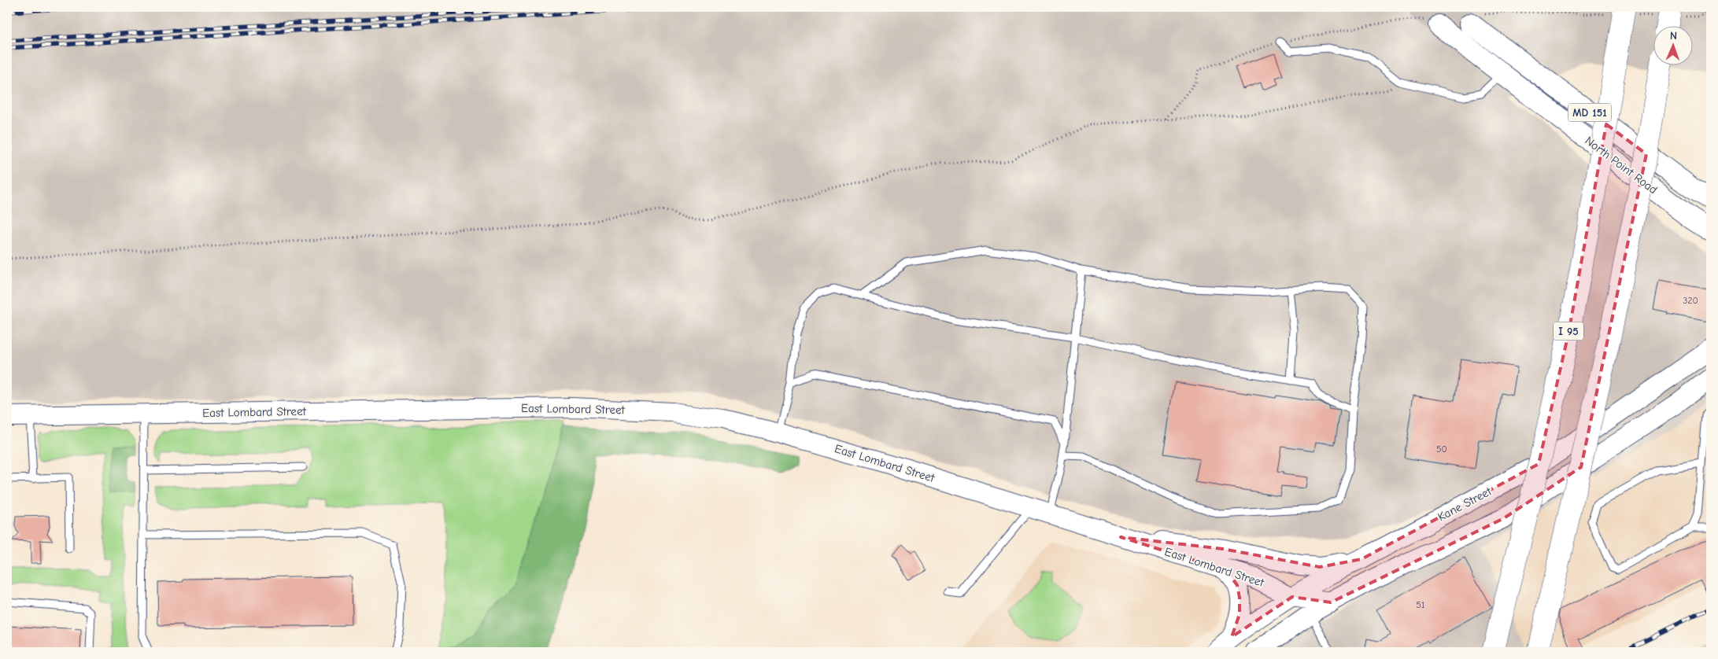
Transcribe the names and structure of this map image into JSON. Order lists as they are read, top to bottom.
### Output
{
  "streets": {
    "highway": ["I 95"],
    "main road": [
      "MD 151",
      "North Point Road",
      "East Lombard Street",
      "Kane Street"
    ]
  },
  "crossings": [
    ["East Lombard Street", "Kane Street"]
  ],
  "house_numbers": ["320", "50", "51"],
  "north": "top"
}
